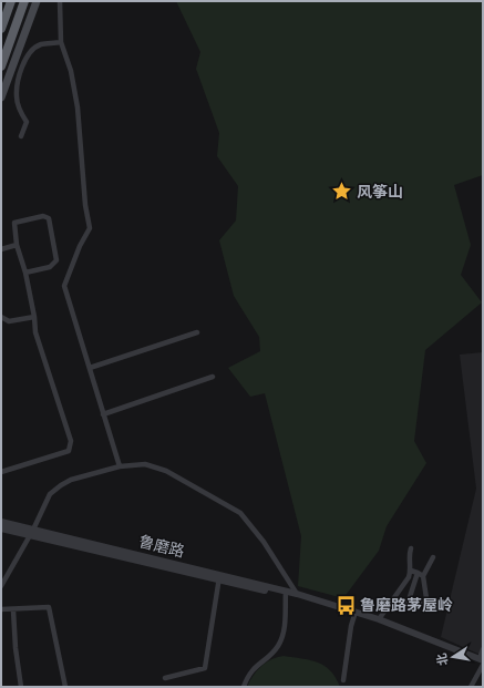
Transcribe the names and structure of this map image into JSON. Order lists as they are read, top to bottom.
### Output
{
  "streets": {
    "street": ["鲁磨路"]
  },
  "places": {
    "place": ["风筝山"],
    "bus stop": ["鲁磨路茅屋岭"]
  },
  "north": "left"
}
